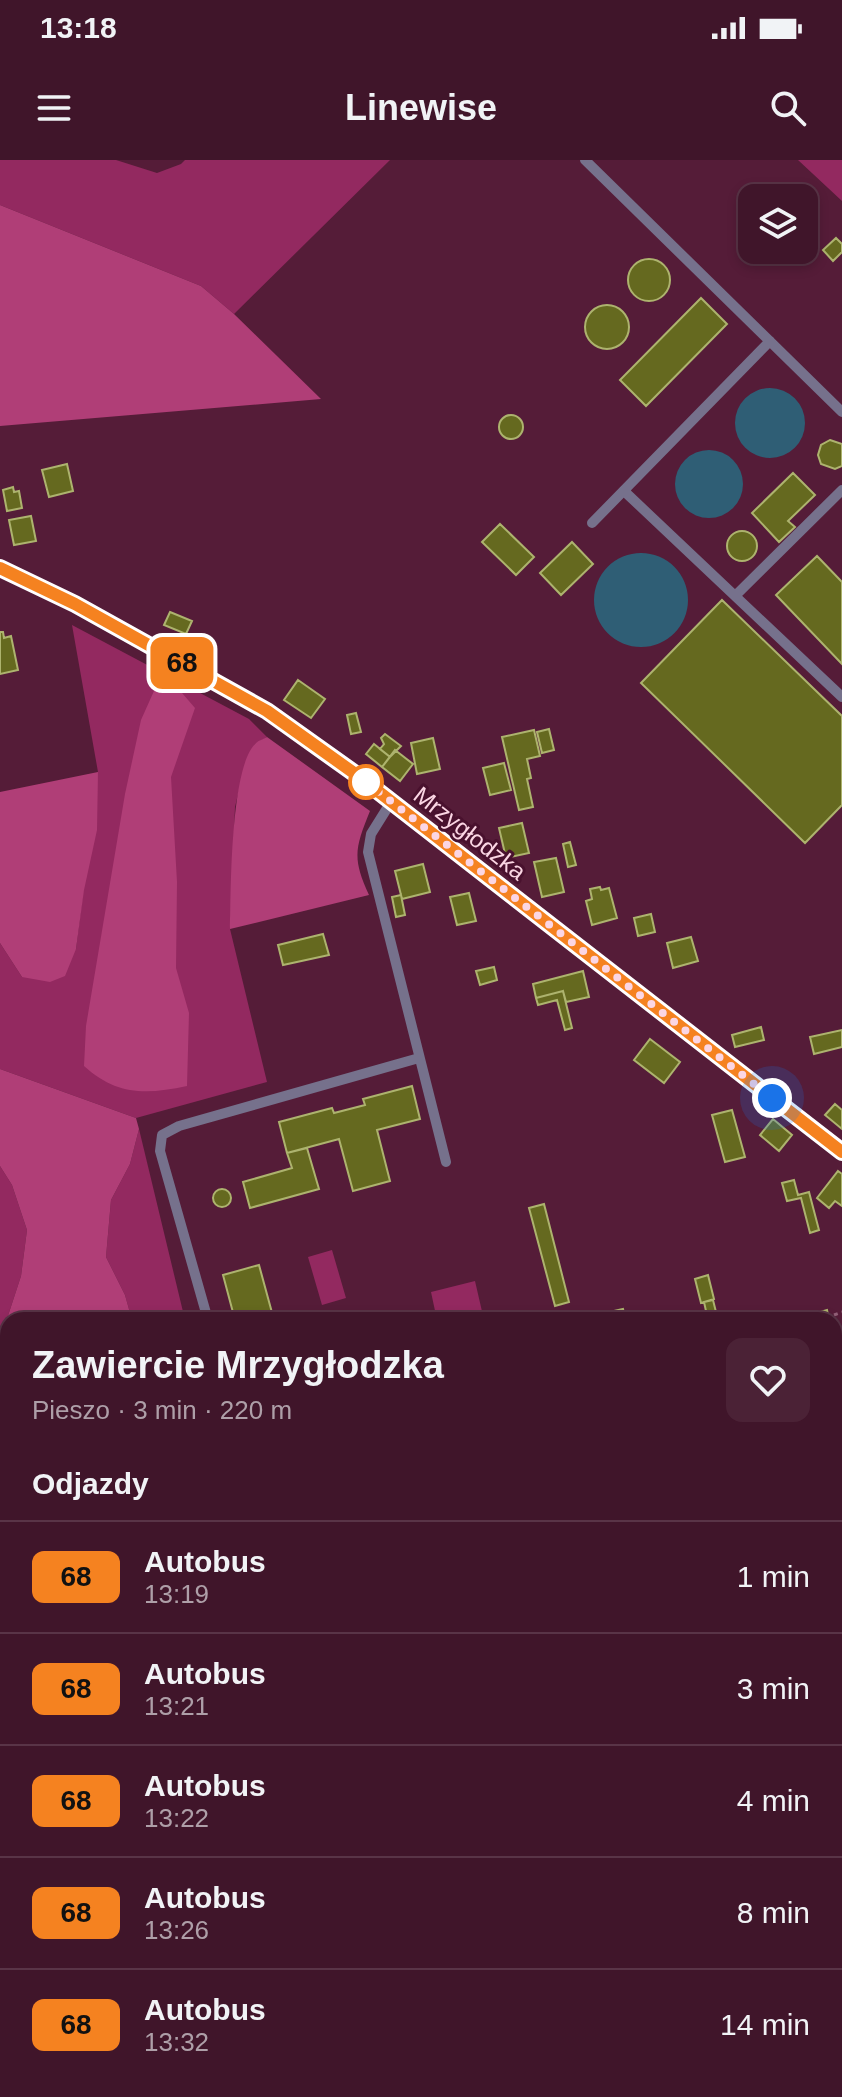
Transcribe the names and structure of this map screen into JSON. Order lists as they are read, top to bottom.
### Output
{
  "streets": {
    "street": ["Mrzygłodzka"]
  },
  "lines": ["bus line 68"],
  "page": {
    "status": "13:18",
    "header": "Linewise",
    "on_map": "68",
    "heading": [
      ["Zawiercie Mrzygłodzka", "Pieszo · 3 min · 220 m"],
      "Odjazdy"
    ],
    "list": [
      {
        "mark": "68",
        "name": "Autobus",
        "note": "13:19",
        "value": "1 min"
      },
      {
        "mark": "68",
        "name": "Autobus",
        "note": "13:21",
        "value": "3 min"
      },
      {
        "mark": "68",
        "name": "Autobus",
        "note": "13:22",
        "value": "4 min"
      },
      {
        "mark": "68",
        "name": "Autobus",
        "note": "13:26",
        "value": "8 min"
      },
      {
        "mark": "68",
        "name": "Autobus",
        "note": "13:32",
        "value": "14 min"
      }
    ]
  }
}
